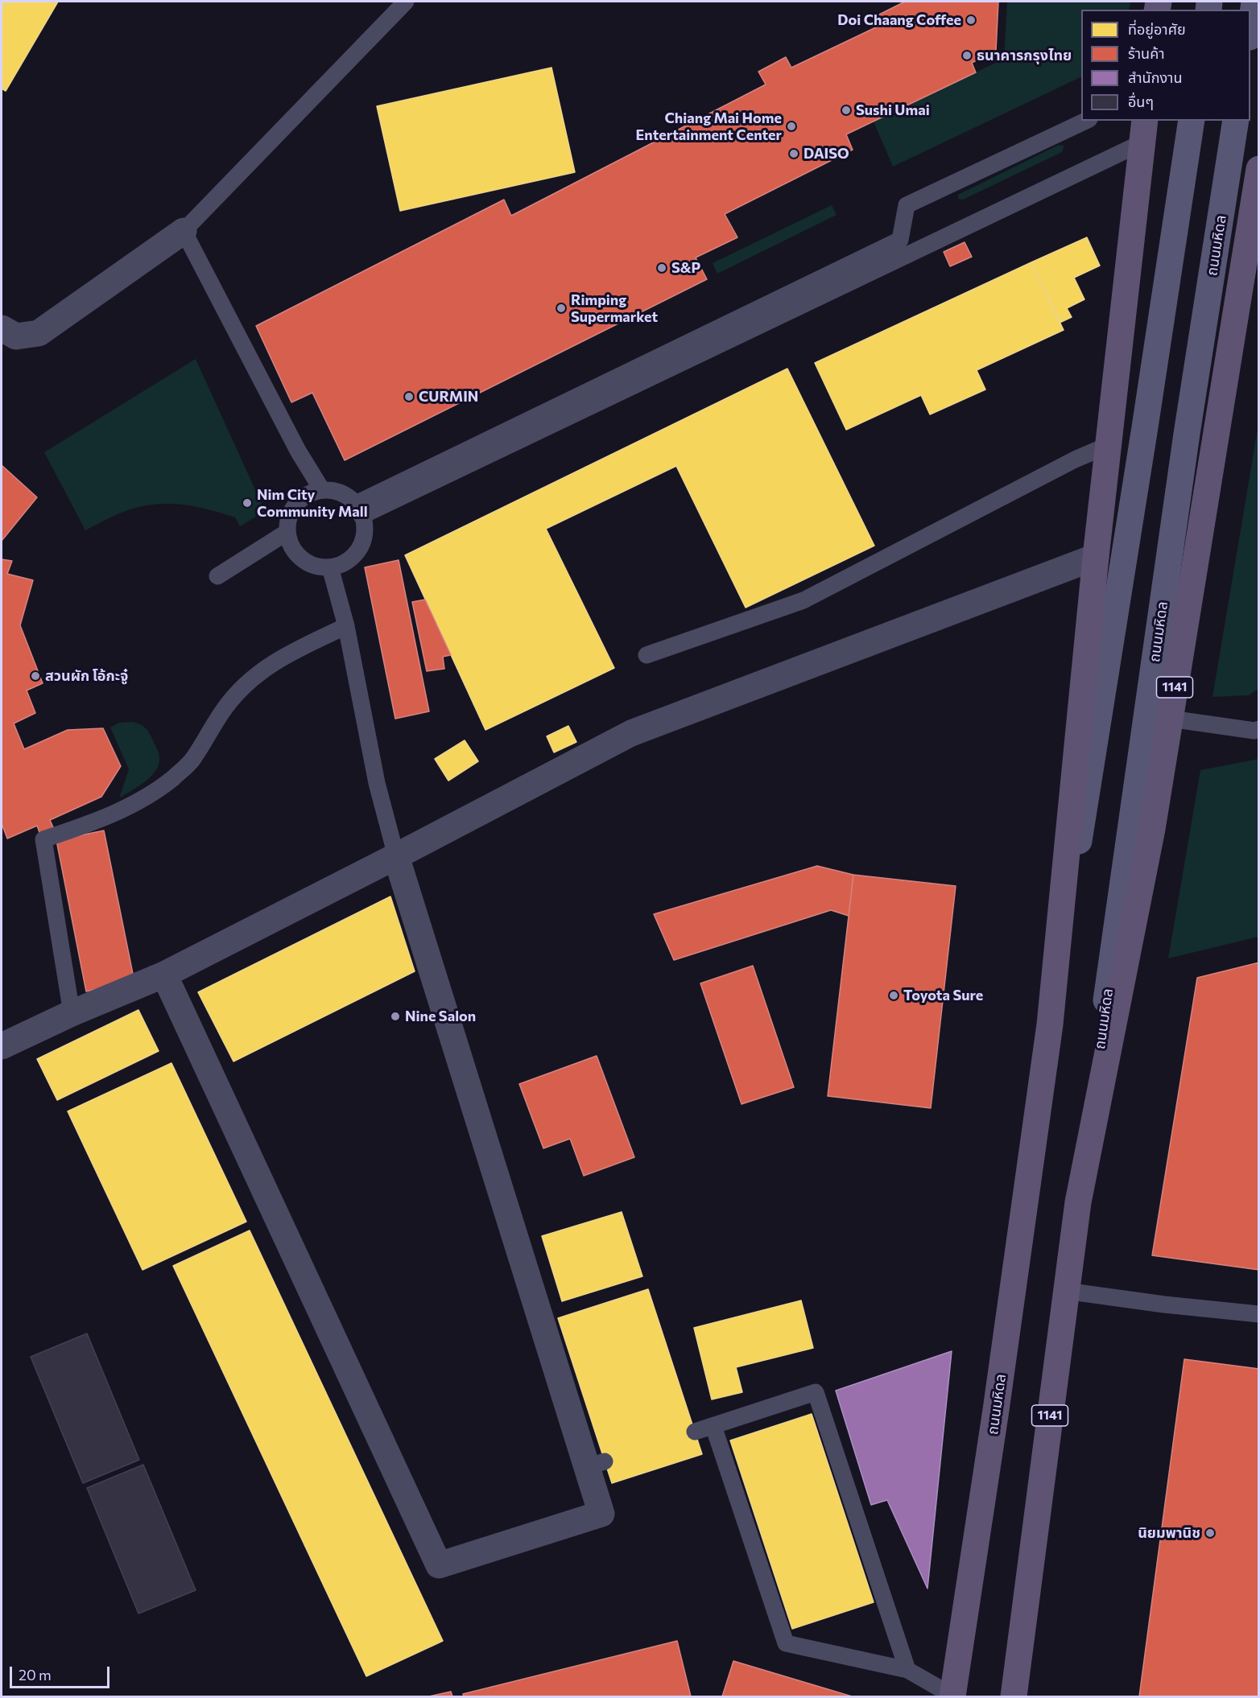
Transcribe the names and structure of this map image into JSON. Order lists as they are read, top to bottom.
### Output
{
  "streets": {
    "main road": ["ถนนมหิดล", "1141"]
  },
  "places": [
    "Doi Chaang Coffee",
    "ธนาคารกรุงไทย",
    "Sushi Umai",
    "Chiang Mai Home Entertainment Center",
    "DAISO",
    "S&P",
    "Rimping Supermarket",
    "CURMIN",
    "Nim City Community Mall",
    "สวนผัก โอ้กะจู๋",
    "Toyota Sure",
    "Nine Salon",
    "นิยมพานิช"
  ],
  "legend": [
    "ที่อยู่อาศัย",
    "ร้านค้า",
    "สำนักงาน",
    "อื่นๆ"
  ],
  "scale_bar": "20 m"
}
